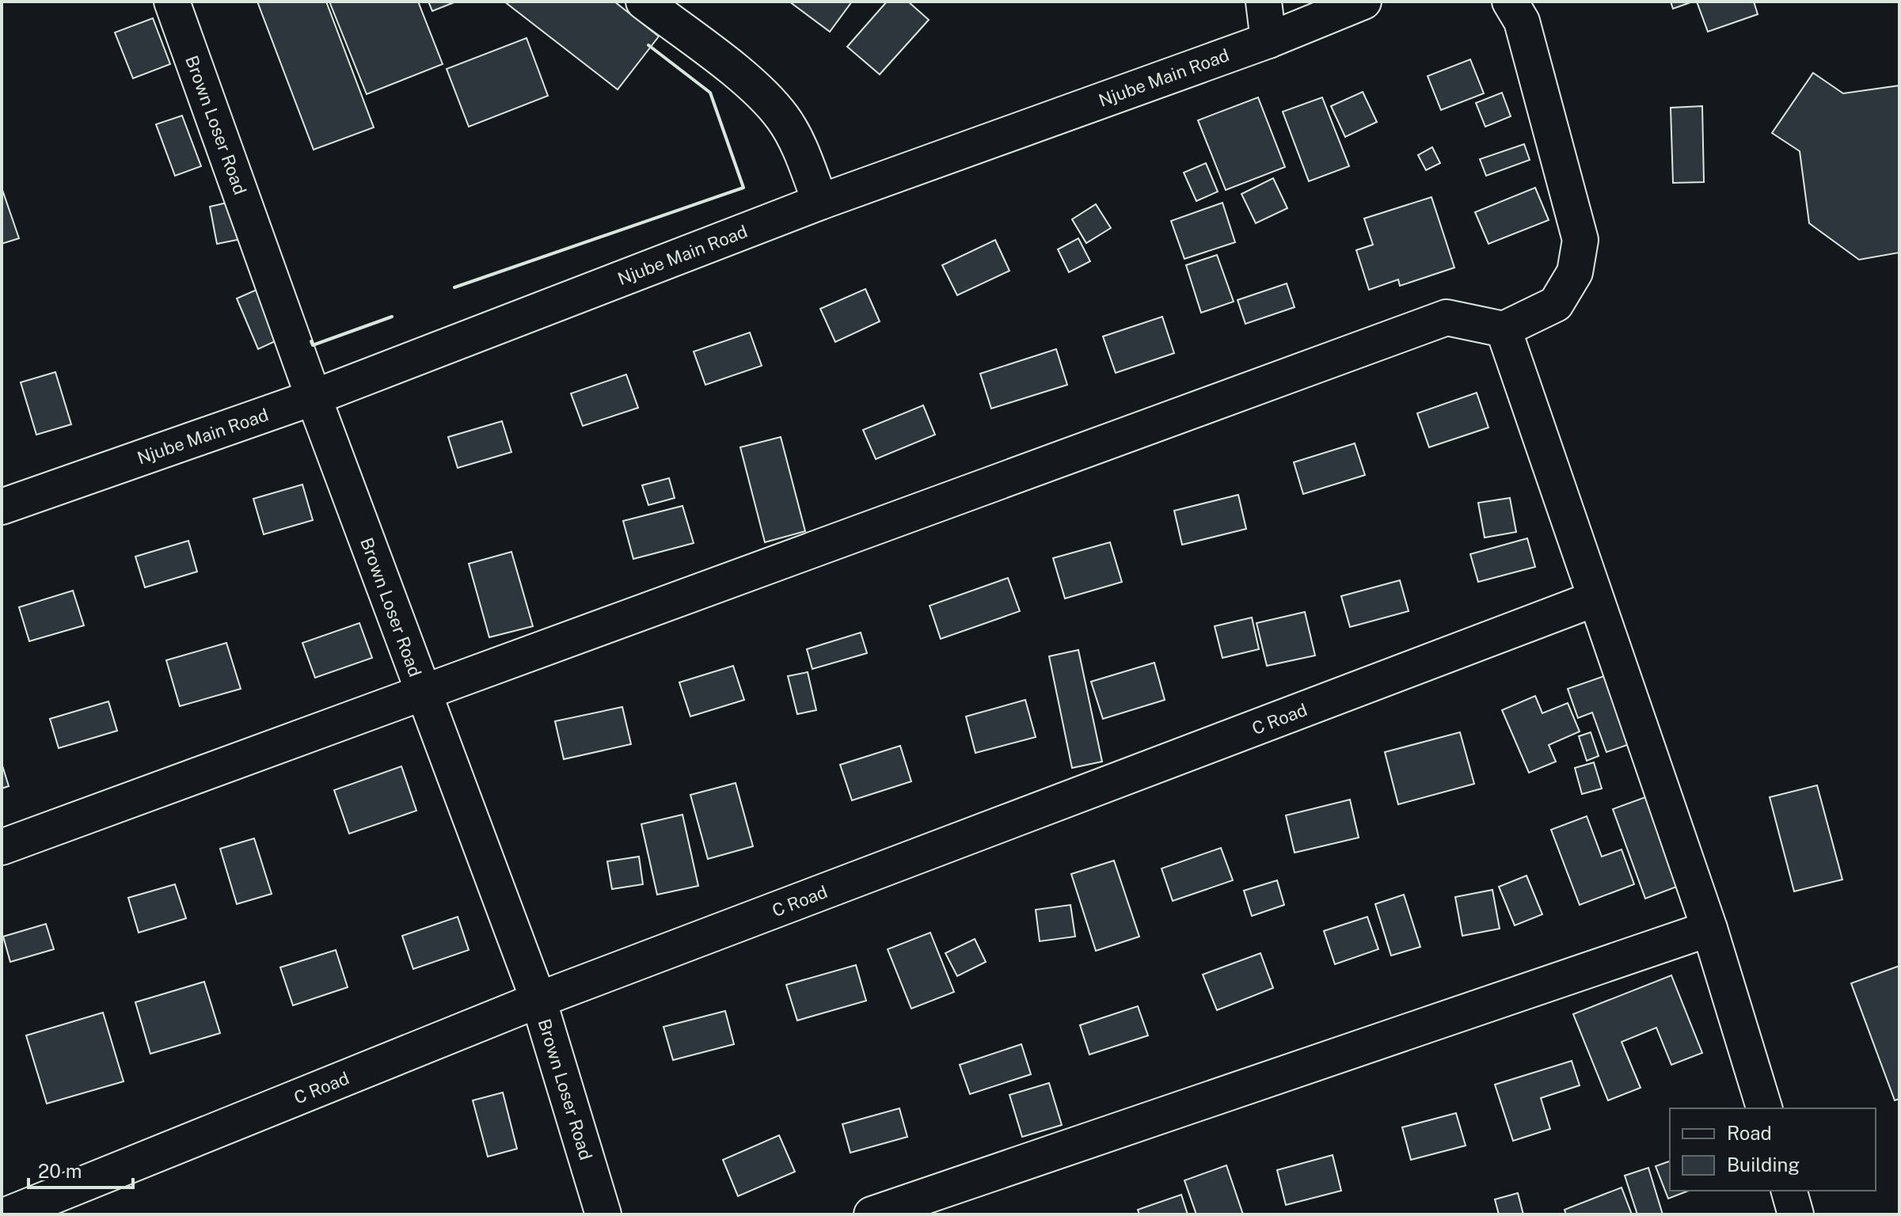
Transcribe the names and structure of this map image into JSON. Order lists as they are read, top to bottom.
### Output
{
  "streets": {
    "street": ["Njube Main Road", "Brown Loser Road", "C Road"]
  },
  "crossings": [
    ["Njube Main Road", "Brown Loser Road"],
    ["Brown Loser Road", "C Road"]
  ],
  "legend": ["Road", "Building"],
  "scale_bar": "20 m"
}
